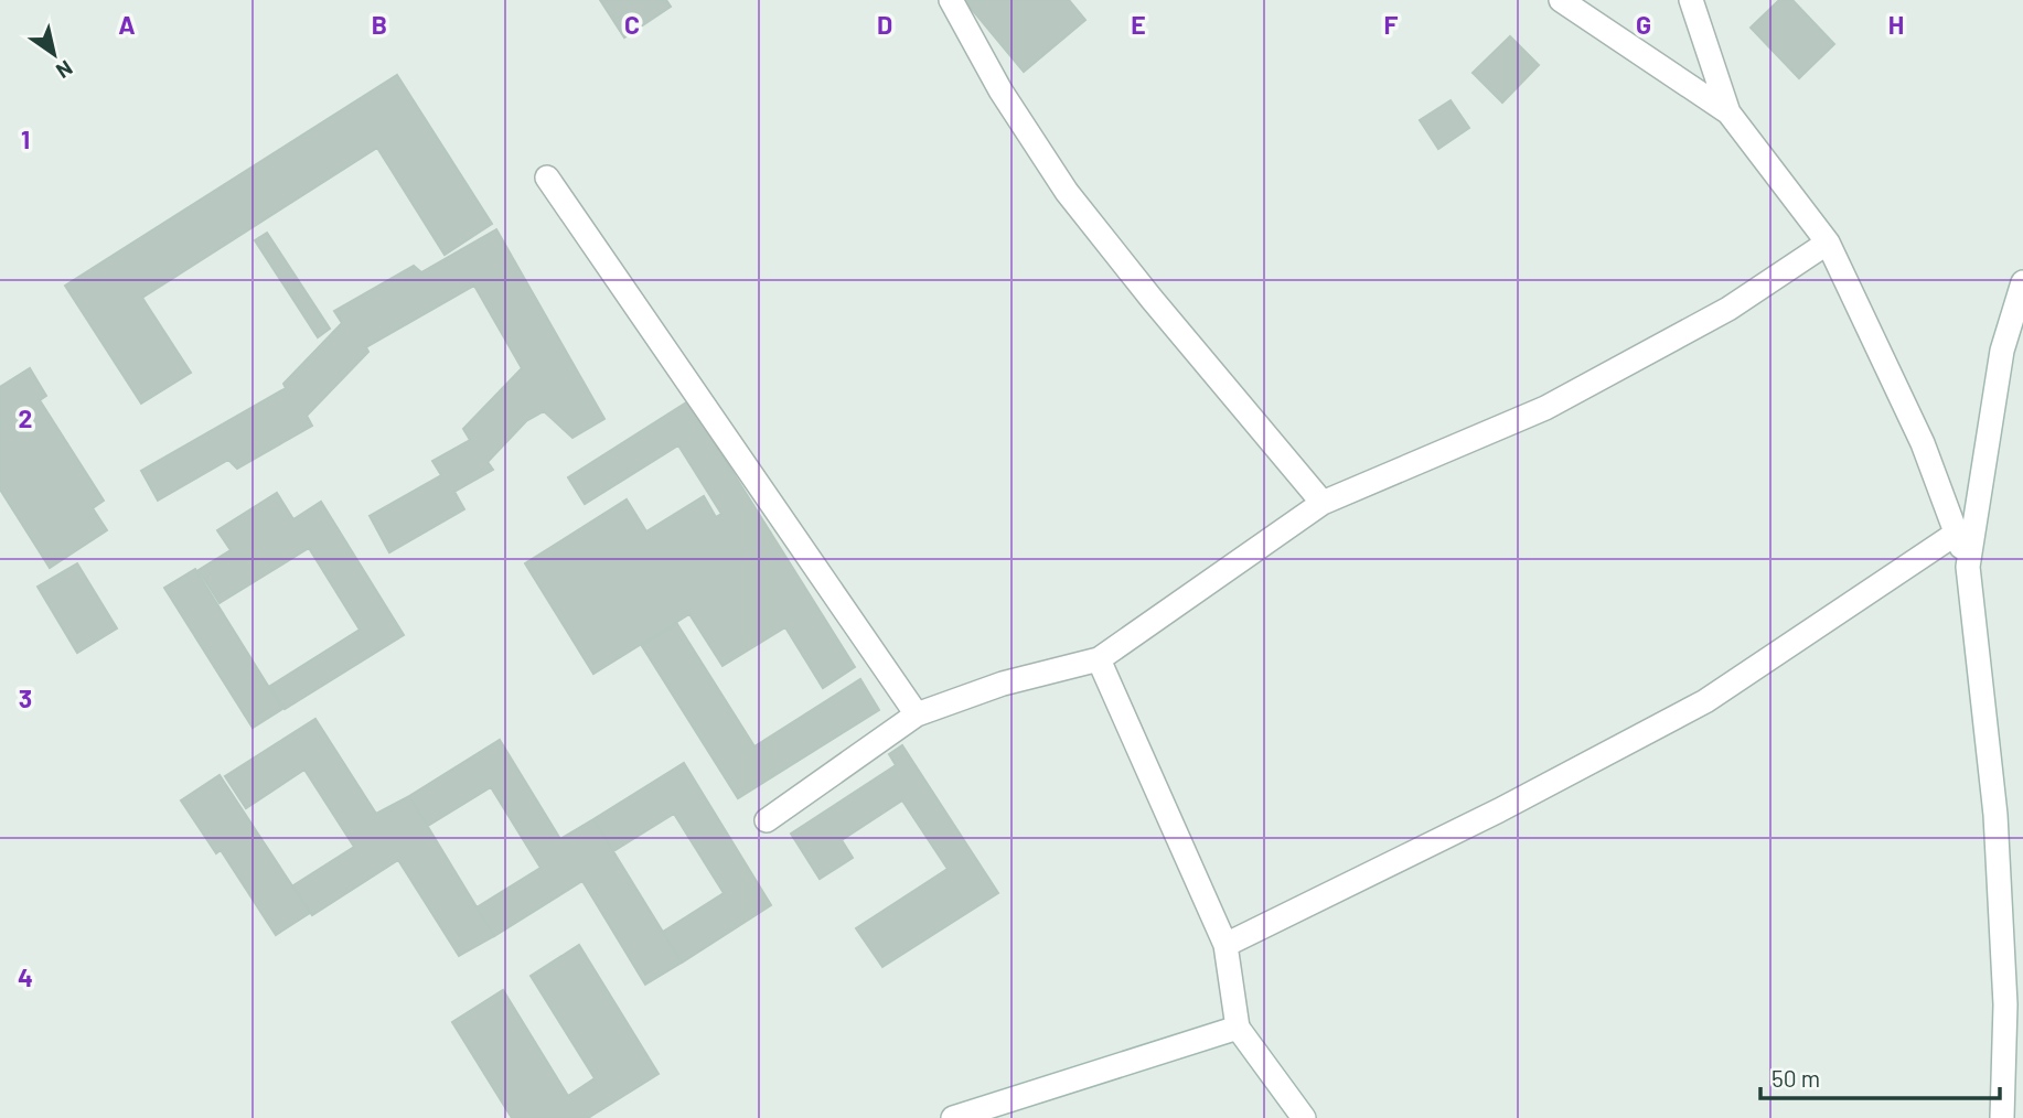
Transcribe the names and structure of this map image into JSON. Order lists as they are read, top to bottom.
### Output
{
  "scale_bar": "50 m",
  "north": "bottom right",
  "grid": {
    "columns": [
      "A",
      "B",
      "C",
      "D",
      "E",
      "F",
      "G",
      "H"
    ],
    "rows": [
      "1",
      "2",
      "3",
      "4"
    ]
  }
}
